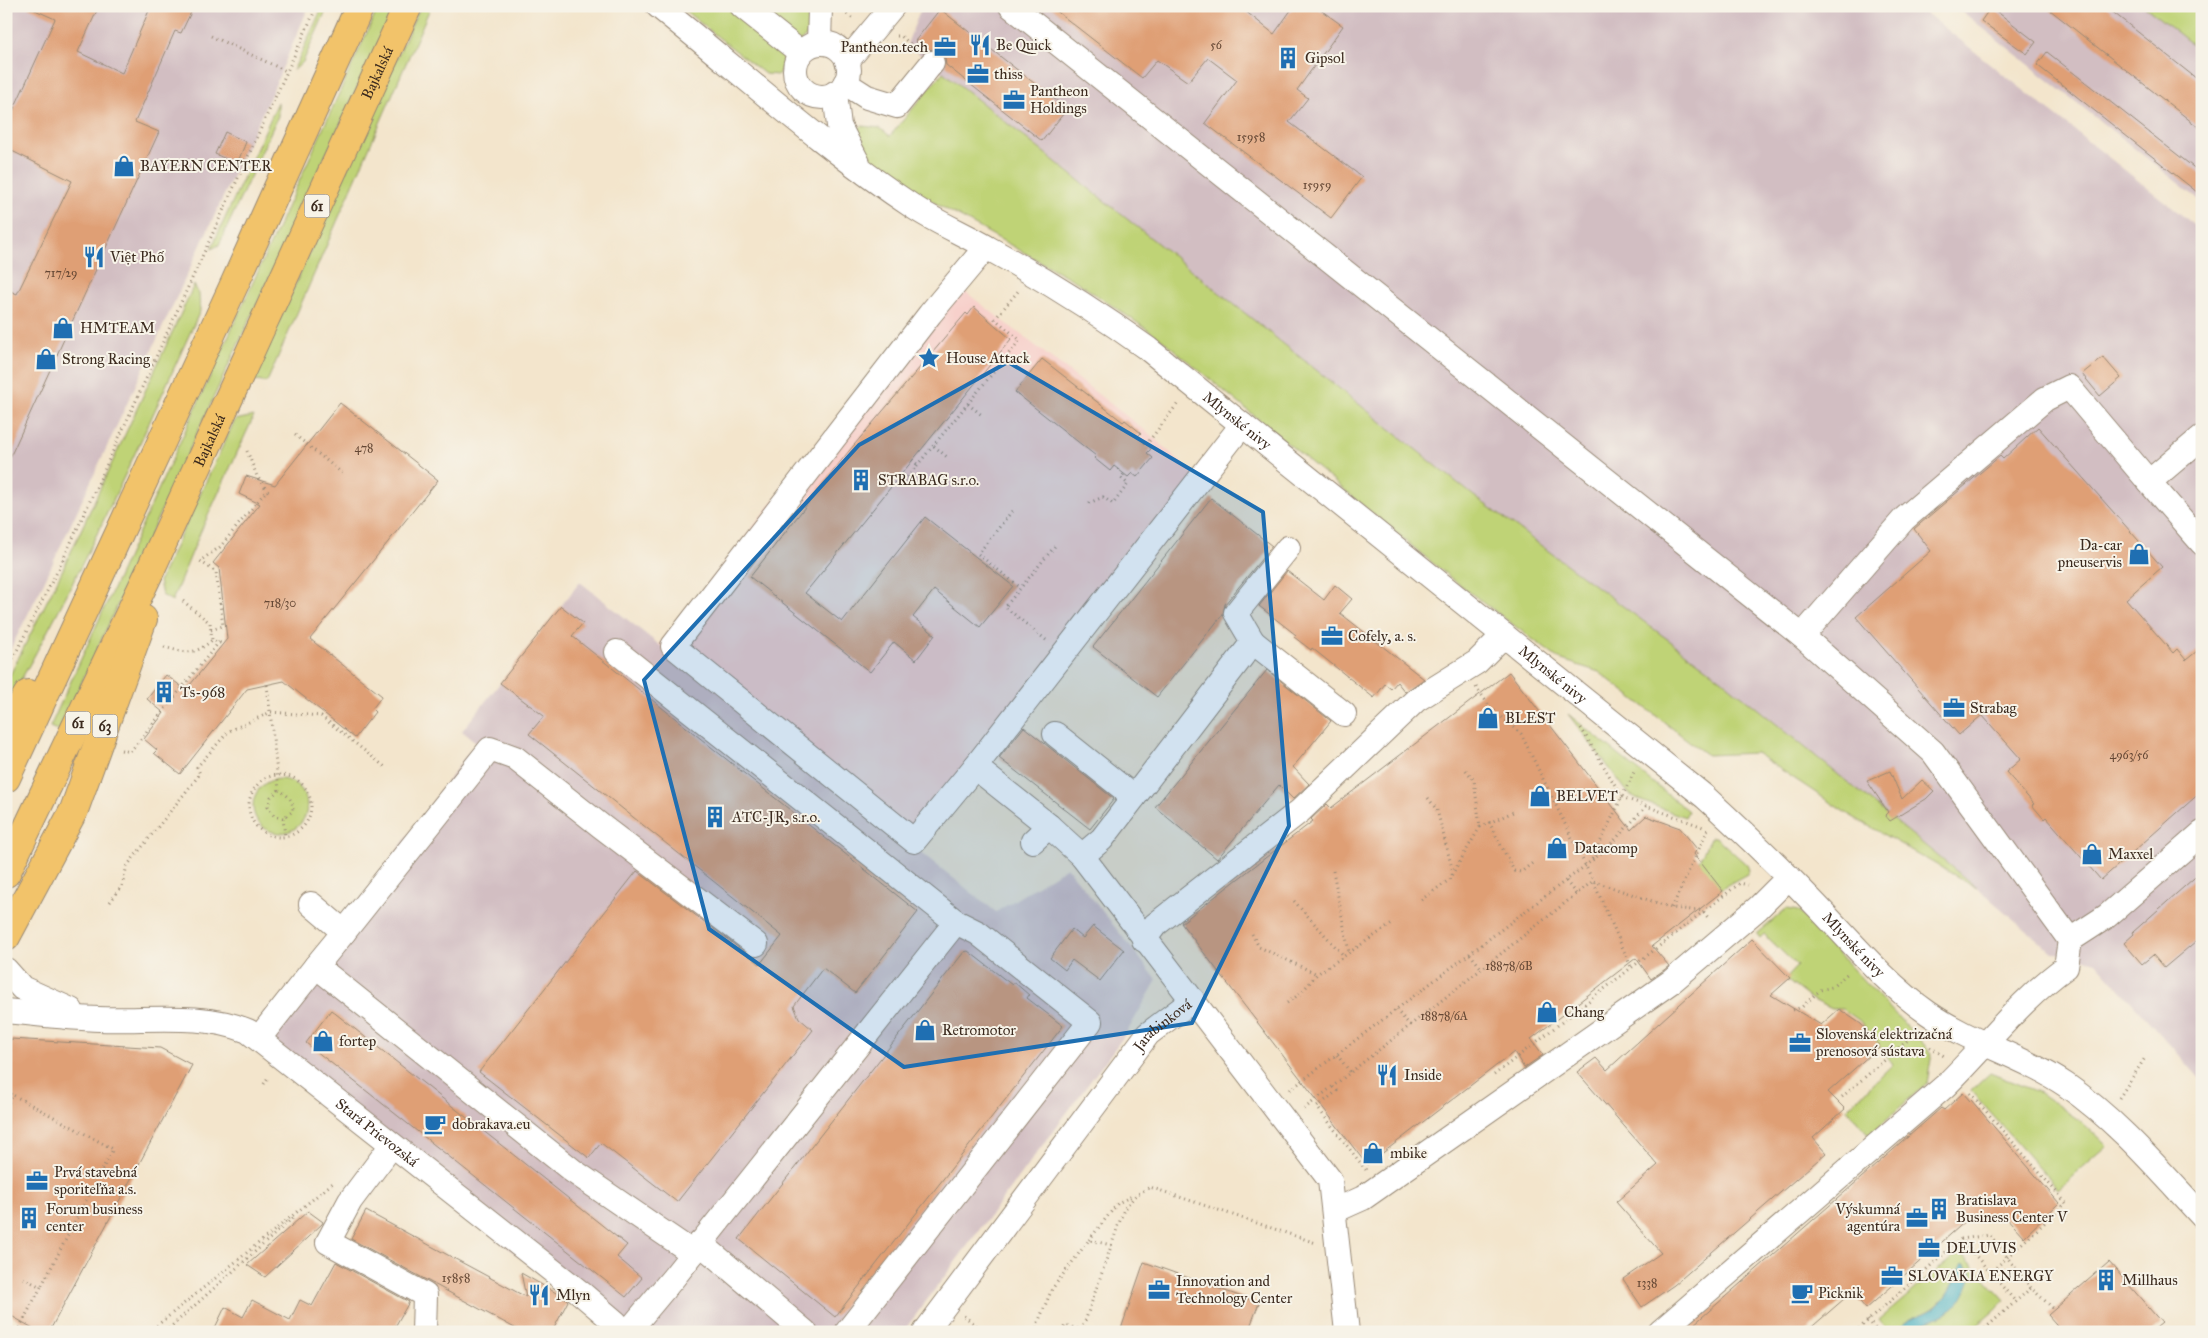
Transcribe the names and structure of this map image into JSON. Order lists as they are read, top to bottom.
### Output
{
  "streets": {
    "main road": ["Bajkalská", "61", "63"],
    "street": ["Mlynské nivy", "Jarabinková", "Stará Prievozská"]
  },
  "crossings": [
    ["Bajkalská", "63"]
  ],
  "places": {
    "restaurant": [
      "Be Quick",
      "Việt Phố",
      "Inside",
      "Mlyn"
    ],
    "office": [
      "Pantheon.tech",
      "thiss",
      "Pantheon Holdings",
      "Cofely, a. s.",
      "Strabag",
      "Slovenská elektrizačná prenosová sústava",
      "Prvá stavebná sporiteľňa a.s.",
      "Výskumná agentúra",
      "DELUVIS",
      "SLOVAKIA ENERGY",
      "Innovation and Technology Center"
    ],
    "building": [
      "Gipsol",
      "STRABAG s.r.o.",
      "Ts-968",
      "ATC-JR, s.r.o.",
      "Bratislava Business Center V",
      "Forum business center",
      "Millhaus"
    ],
    "shop": [
      "BAYERN CENTER",
      "HMTEAM",
      "Strong Racing",
      "Da-car pneuservis",
      "BLEST",
      "BELVET",
      "Datacomp",
      "Maxxel",
      "Chang",
      "Retromotor",
      "fortep",
      "mbike"
    ],
    "place": ["House Attack"],
    "cafe": ["dobrakava.eu", "Picknik"]
  },
  "house_numbers": [
    "56",
    "15958",
    "15959",
    "717/29",
    "478",
    "718/30",
    "4963/56",
    "18878/6B",
    "18878/6A",
    "15858",
    "1338"
  ]
}
